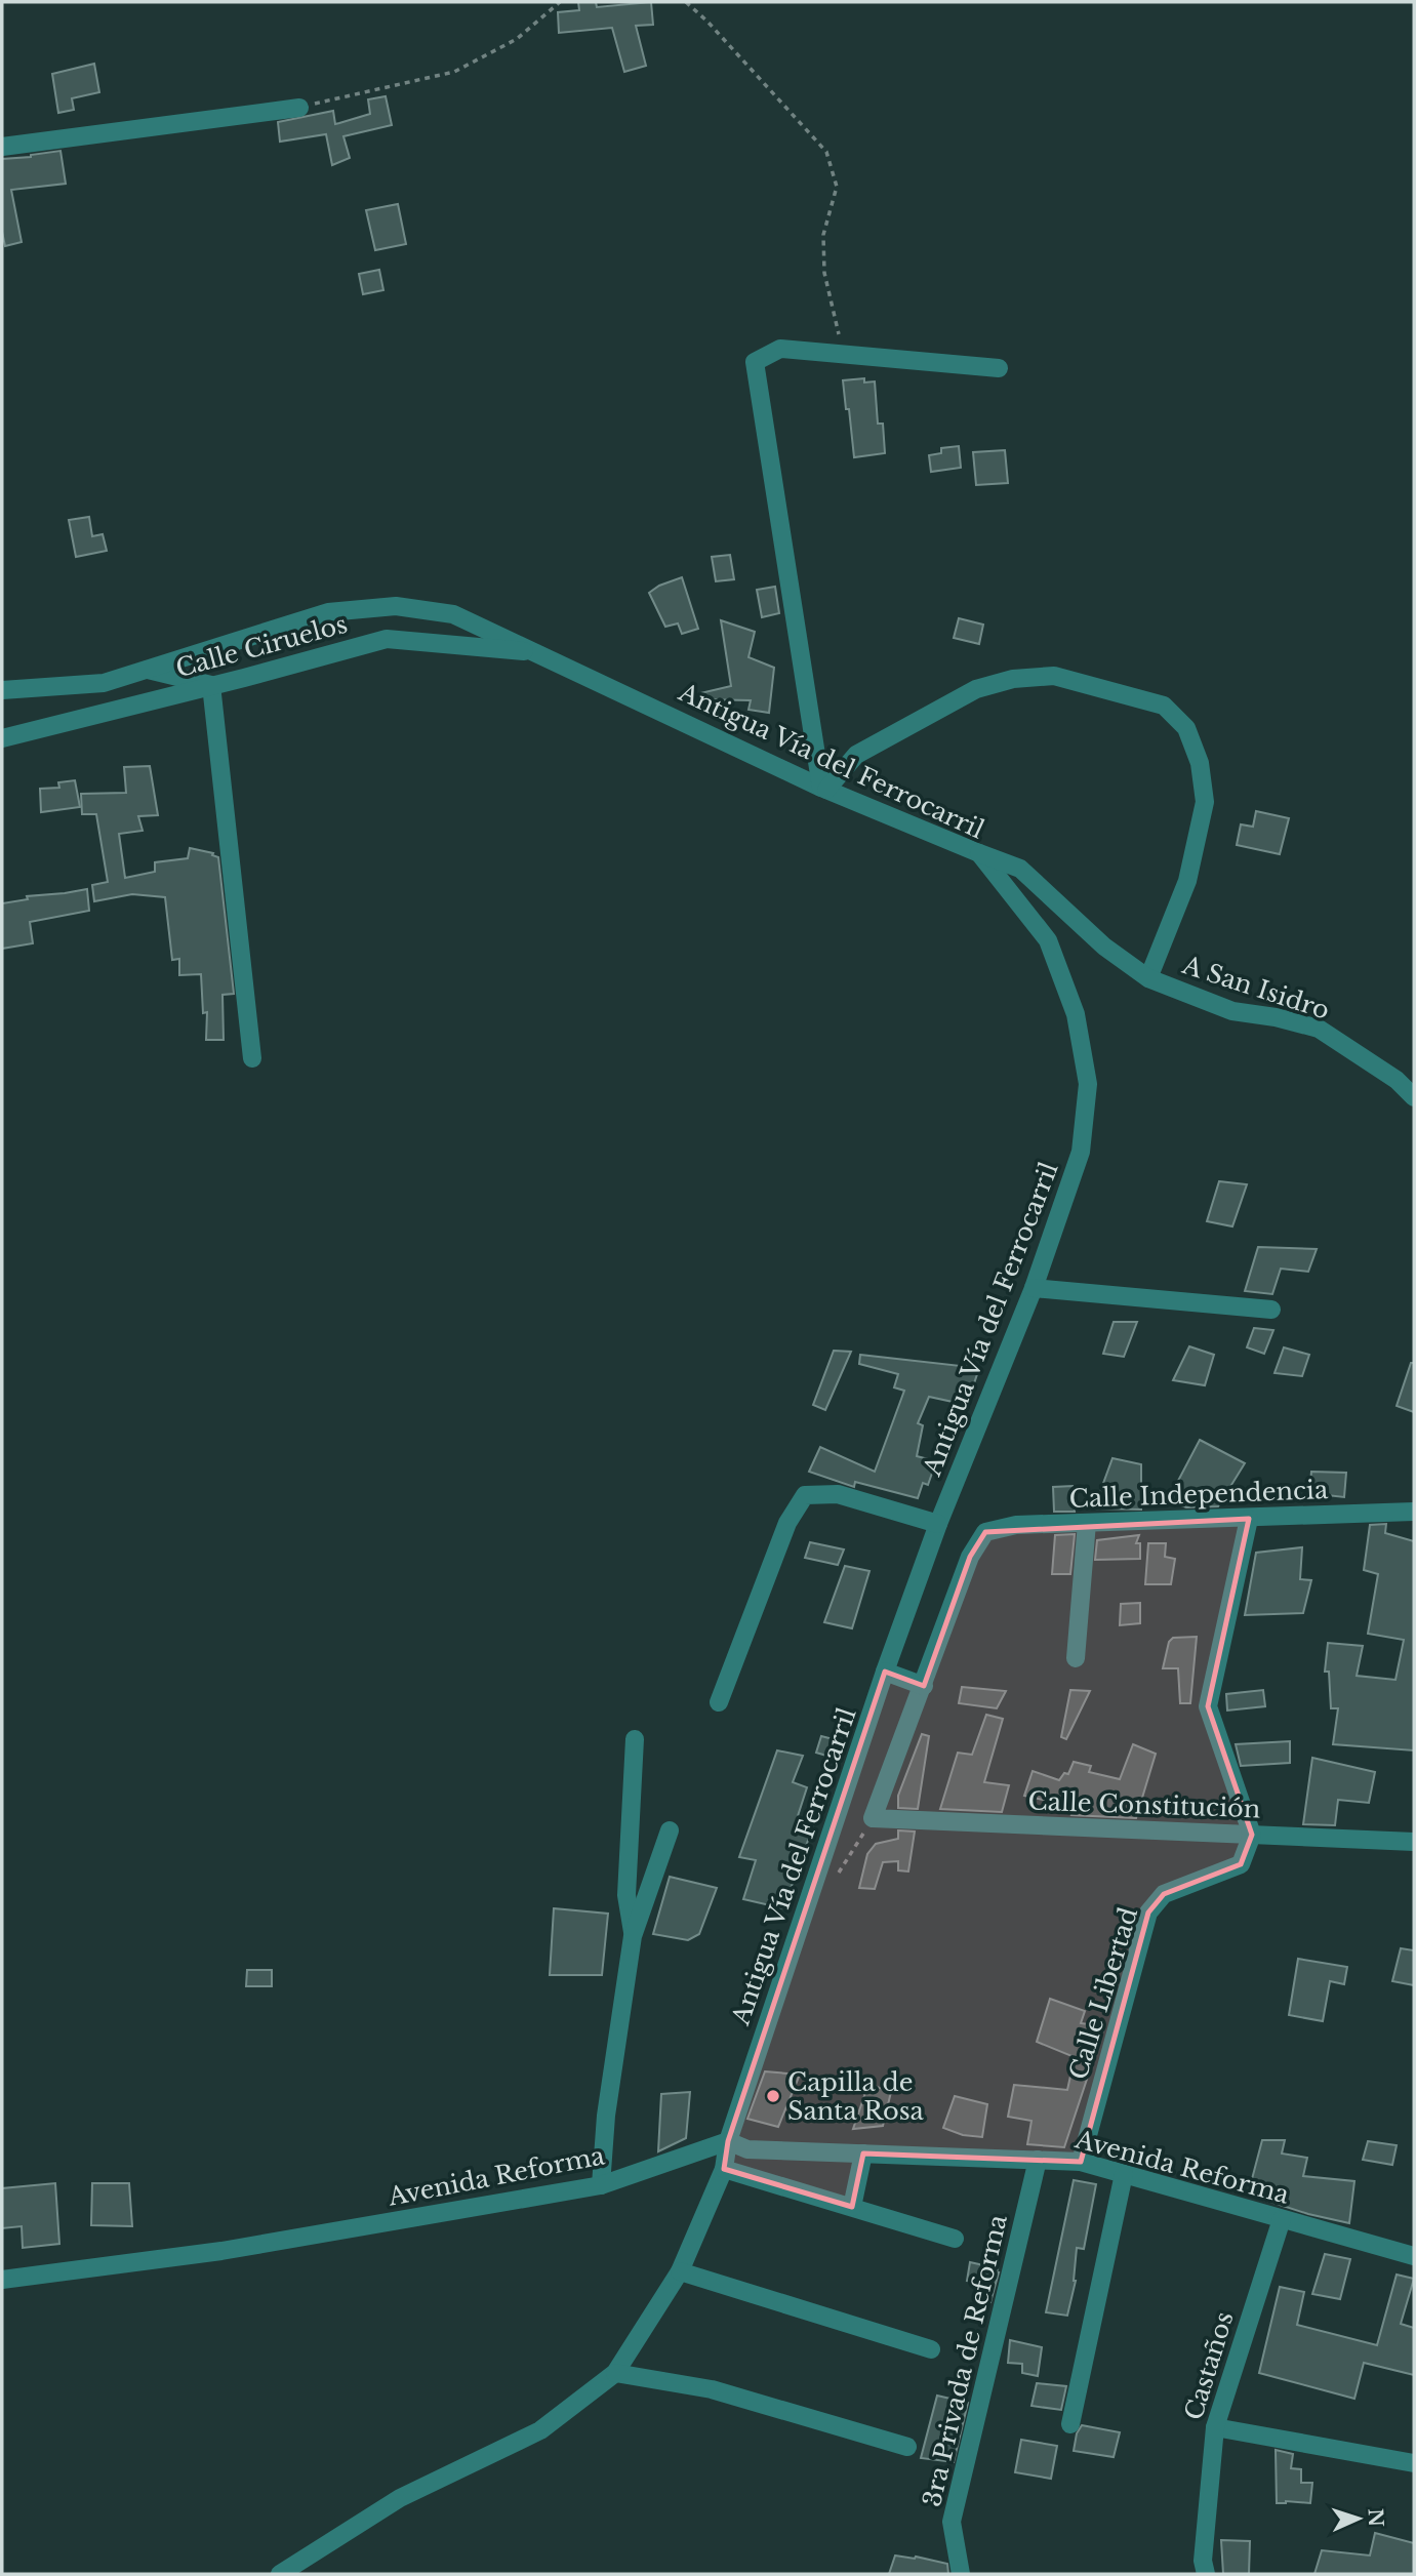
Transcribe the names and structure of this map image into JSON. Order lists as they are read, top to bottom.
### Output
{
  "streets": {
    "street": [
      "Calle Ciruelos",
      "Antigua Vía del Ferrocarril",
      "A San Isidro",
      "Calle Independencia",
      "Calle Constitución",
      "Calle Libertad",
      "Avenida Reforma",
      "3ra Privada de Reforma",
      "Castaños"
    ]
  },
  "crossings": [
    ["Calle Ciruelos", "Antigua Vía del Ferrocarril"],
    ["Antigua Vía del Ferrocarril", "A San Isidro"],
    ["Antigua Vía del Ferrocarril", "Avenida Reforma"],
    ["Calle Independencia", "Calle Constitución"],
    ["Calle Constitución", "Calle Libertad"],
    ["Calle Libertad", "Avenida Reforma"],
    ["Avenida Reforma", "3ra Privada de Reforma"],
    ["Avenida Reforma", "Castaños"]
  ],
  "places": ["Capilla de Santa Rosa"],
  "north": "right"
}
